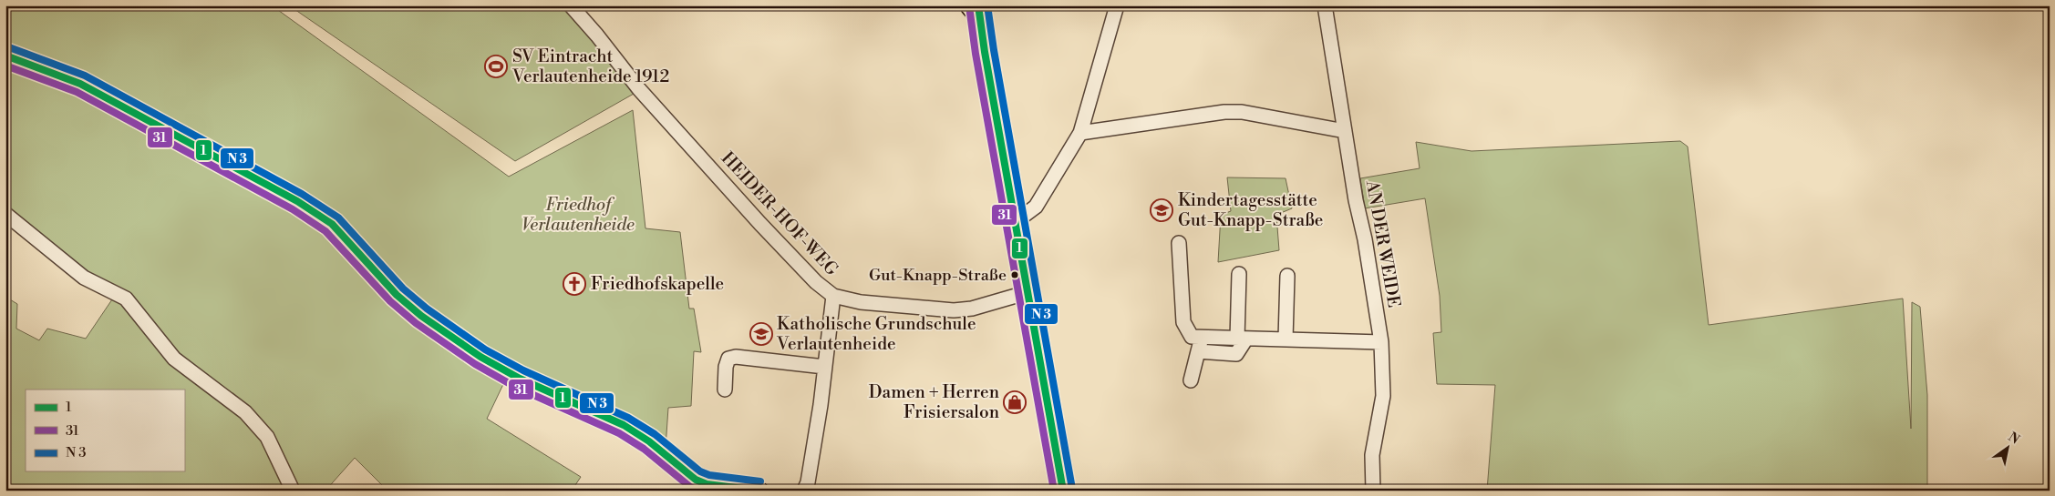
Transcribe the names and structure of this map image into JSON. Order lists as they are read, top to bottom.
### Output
{
  "streets": {
    "street": ["HEIDER-HOF-WEG", "AN DER WEIDE"]
  },
  "parks": ["Friedhof Verlautenheide"],
  "places": {
    "sports": ["SV Eintracht Verlautenheide 1912"],
    "school or university": ["Kindertagesstätte Gut-Knapp-Straße", "Katholische Grundschule Verlautenheide"],
    "other": ["Gut-Knapp-Straße"],
    "church": ["Friedhofskapelle"],
    "shop": ["Damen + Herren Frisiersalon"]
  },
  "lines": ["transit line 1", "transit line 31"],
  "legend": ["1", "31", "N 3"],
  "north": "top right"
}
